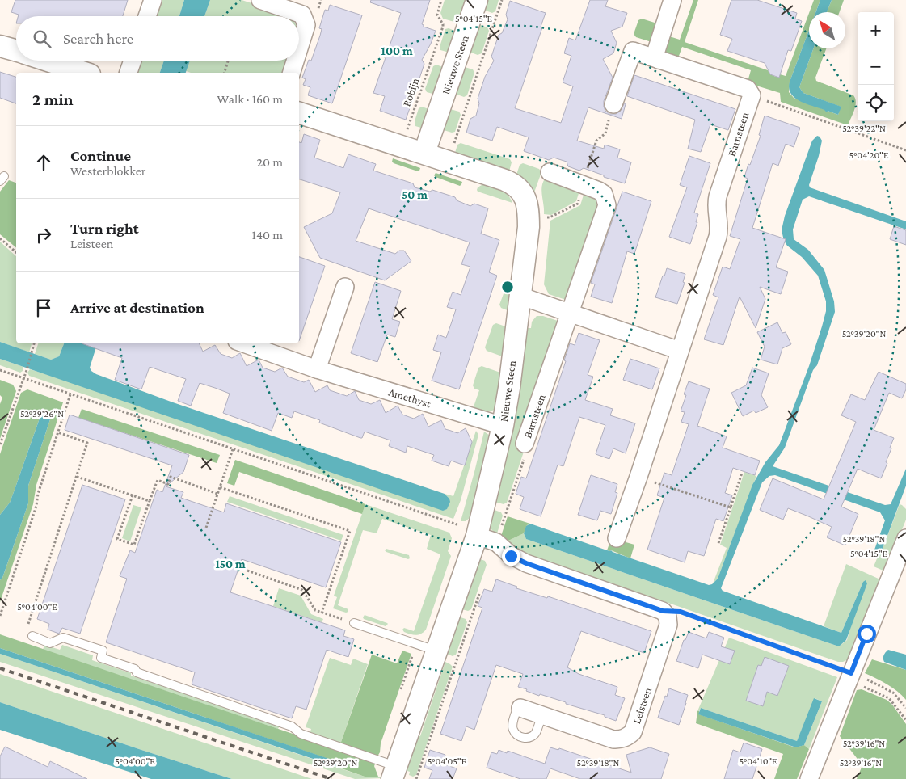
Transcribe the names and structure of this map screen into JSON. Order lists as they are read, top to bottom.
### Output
{
  "streets": {
    "street": [
      "Nieuwe Steen",
      "Barnsteen",
      "Amethyst",
      "Leisteen"
    ],
    "path": ["Robijn"]
  },
  "crossings": [
    ["Nieuwe Steen", "Robijn"],
    ["Nieuwe Steen", "Barnsteen"],
    ["Nieuwe Steen", "Amethyst"]
  ],
  "north": "top left",
  "page": {
    "map_buttons": ["+", "−"],
    "search": "Search here",
    "heading": ["2 min", "Walk · 160 m"],
    "list": [
      ["Continue", "Westerblokker", "20 m"],
      ["Turn right", "Leisteen", "140 m"],
      "Arrive at destination"
    ]
  },
  "coordinates": [
    "5°04'15\"E",
    "52°39'22\"N",
    "5°04'20\"E",
    "52°39'20\"N",
    "52°39'26\"N",
    "52°39'18\"N",
    "5°04'00\"E",
    "52°39'16\"N",
    "5°04'05\"E",
    "5°04'10\"E"
  ],
  "rings": ["100 m", "50 m", "150 m"]
}
